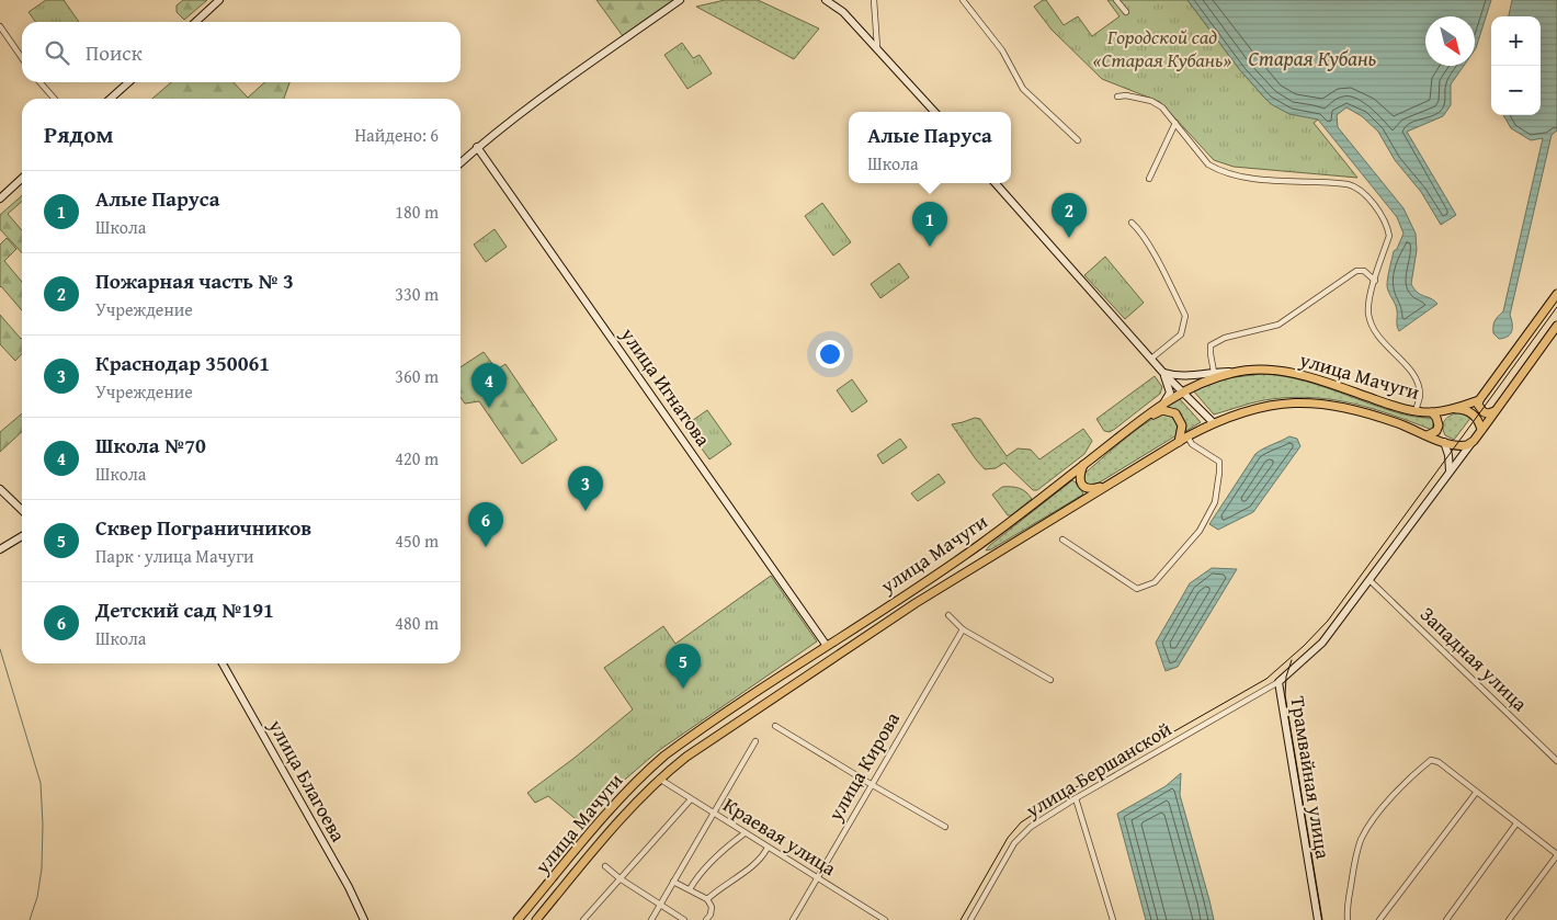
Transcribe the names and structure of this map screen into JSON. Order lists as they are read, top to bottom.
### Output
{
  "streets": {
    "main road": ["улица Мачуги", "Трамвайная улица"],
    "street": [
      "улица Игнатова",
      "Западная улица",
      "улица Кирова",
      "улица Бершанской",
      "улица Благоева",
      "Краевая улица"
    ]
  },
  "crossings": [
    ["улица Мачуги", "улица Игнатова"],
    ["улица Мачуги", "Трамвайная улица"],
    ["улица Мачуги", "Краевая улица"],
    ["Западная улица", "Трамвайная улица"],
    ["улица Кирова", "Краевая улица"],
    ["улица Бершанской", "Трамвайная улица"]
  ],
  "water": ["Старая Кубань"],
  "parks": ["Городской сад «Старая Кубань»"],
  "north": "bottom right",
  "page": {
    "map_buttons": ["+", "−"],
    "search": "Поиск",
    "heading": ["Рядом", "Найдено: 6"],
    "popup": ["Алые Паруса", "Школа"],
    "list": [
      {
        "mark": "1",
        "name": "Алые Паруса",
        "note": "Школа",
        "value": "180 m"
      },
      {
        "mark": "2",
        "name": "Пожарная часть № 3",
        "note": "Учреждение",
        "value": "330 m"
      },
      {
        "mark": "3",
        "name": "Краснодар 350061",
        "note": "Учреждение",
        "value": "360 m"
      },
      {
        "mark": "4",
        "name": "Школа №70",
        "note": "Школа",
        "value": "420 m"
      },
      {
        "mark": "5",
        "name": "Сквер Пограничников",
        "note": "Парк · улица Мачуги",
        "value": "450 m"
      },
      {
        "mark": "6",
        "name": "Детский сад №191",
        "note": "Школа",
        "value": "480 m"
      }
    ],
    "pins": [
      "2",
      "1",
      "4",
      "3",
      "6",
      "5"
    ]
  }
}
